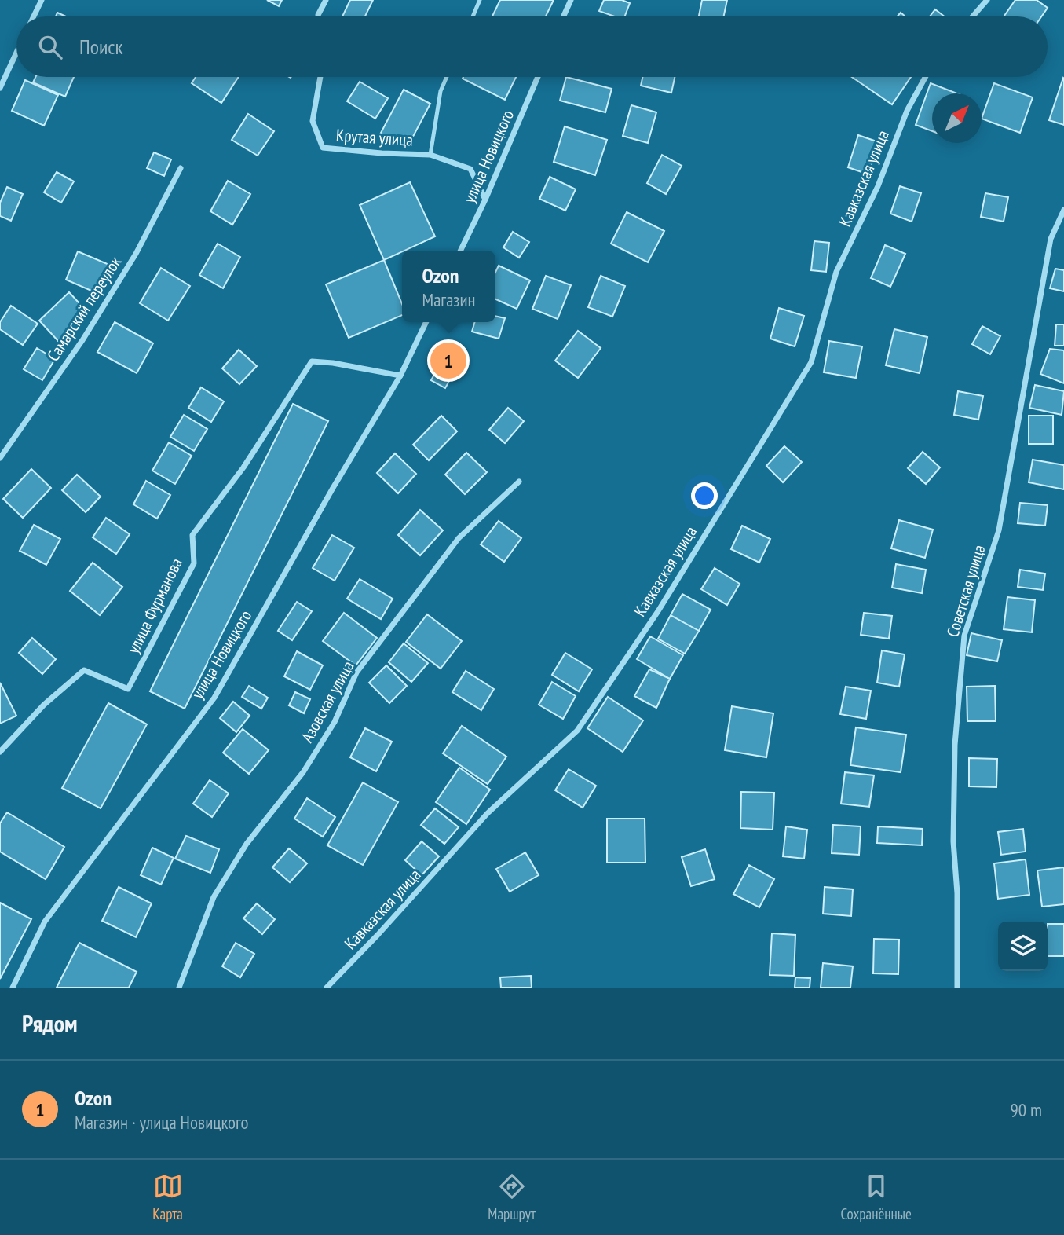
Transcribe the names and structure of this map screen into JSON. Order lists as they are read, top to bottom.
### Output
{
  "streets": {
    "street": [
      "Крутая улица",
      "улица Новицкого",
      "Кавказская улица",
      "Самарский переулок",
      "Советская улица",
      "улица Фурманова",
      "Азовская улица"
    ]
  },
  "crossings": [
    ["Крутая улица", "улица Новицкого"],
    ["улица Новицкого", "улица Фурманова"]
  ],
  "north": "top right",
  "page": {
    "search": "Поиск",
    "popup": ["Ozon", "Магазин"],
    "pins": "1",
    "heading": "Рядом",
    "list": [
      {
        "mark": "1",
        "name": "Ozon",
        "note": "Магазин · улица Новицкого",
        "value": "90 m"
      }
    ],
    "nav": ["Карта", "Маршрут", "Сохранённые"]
  }
}
